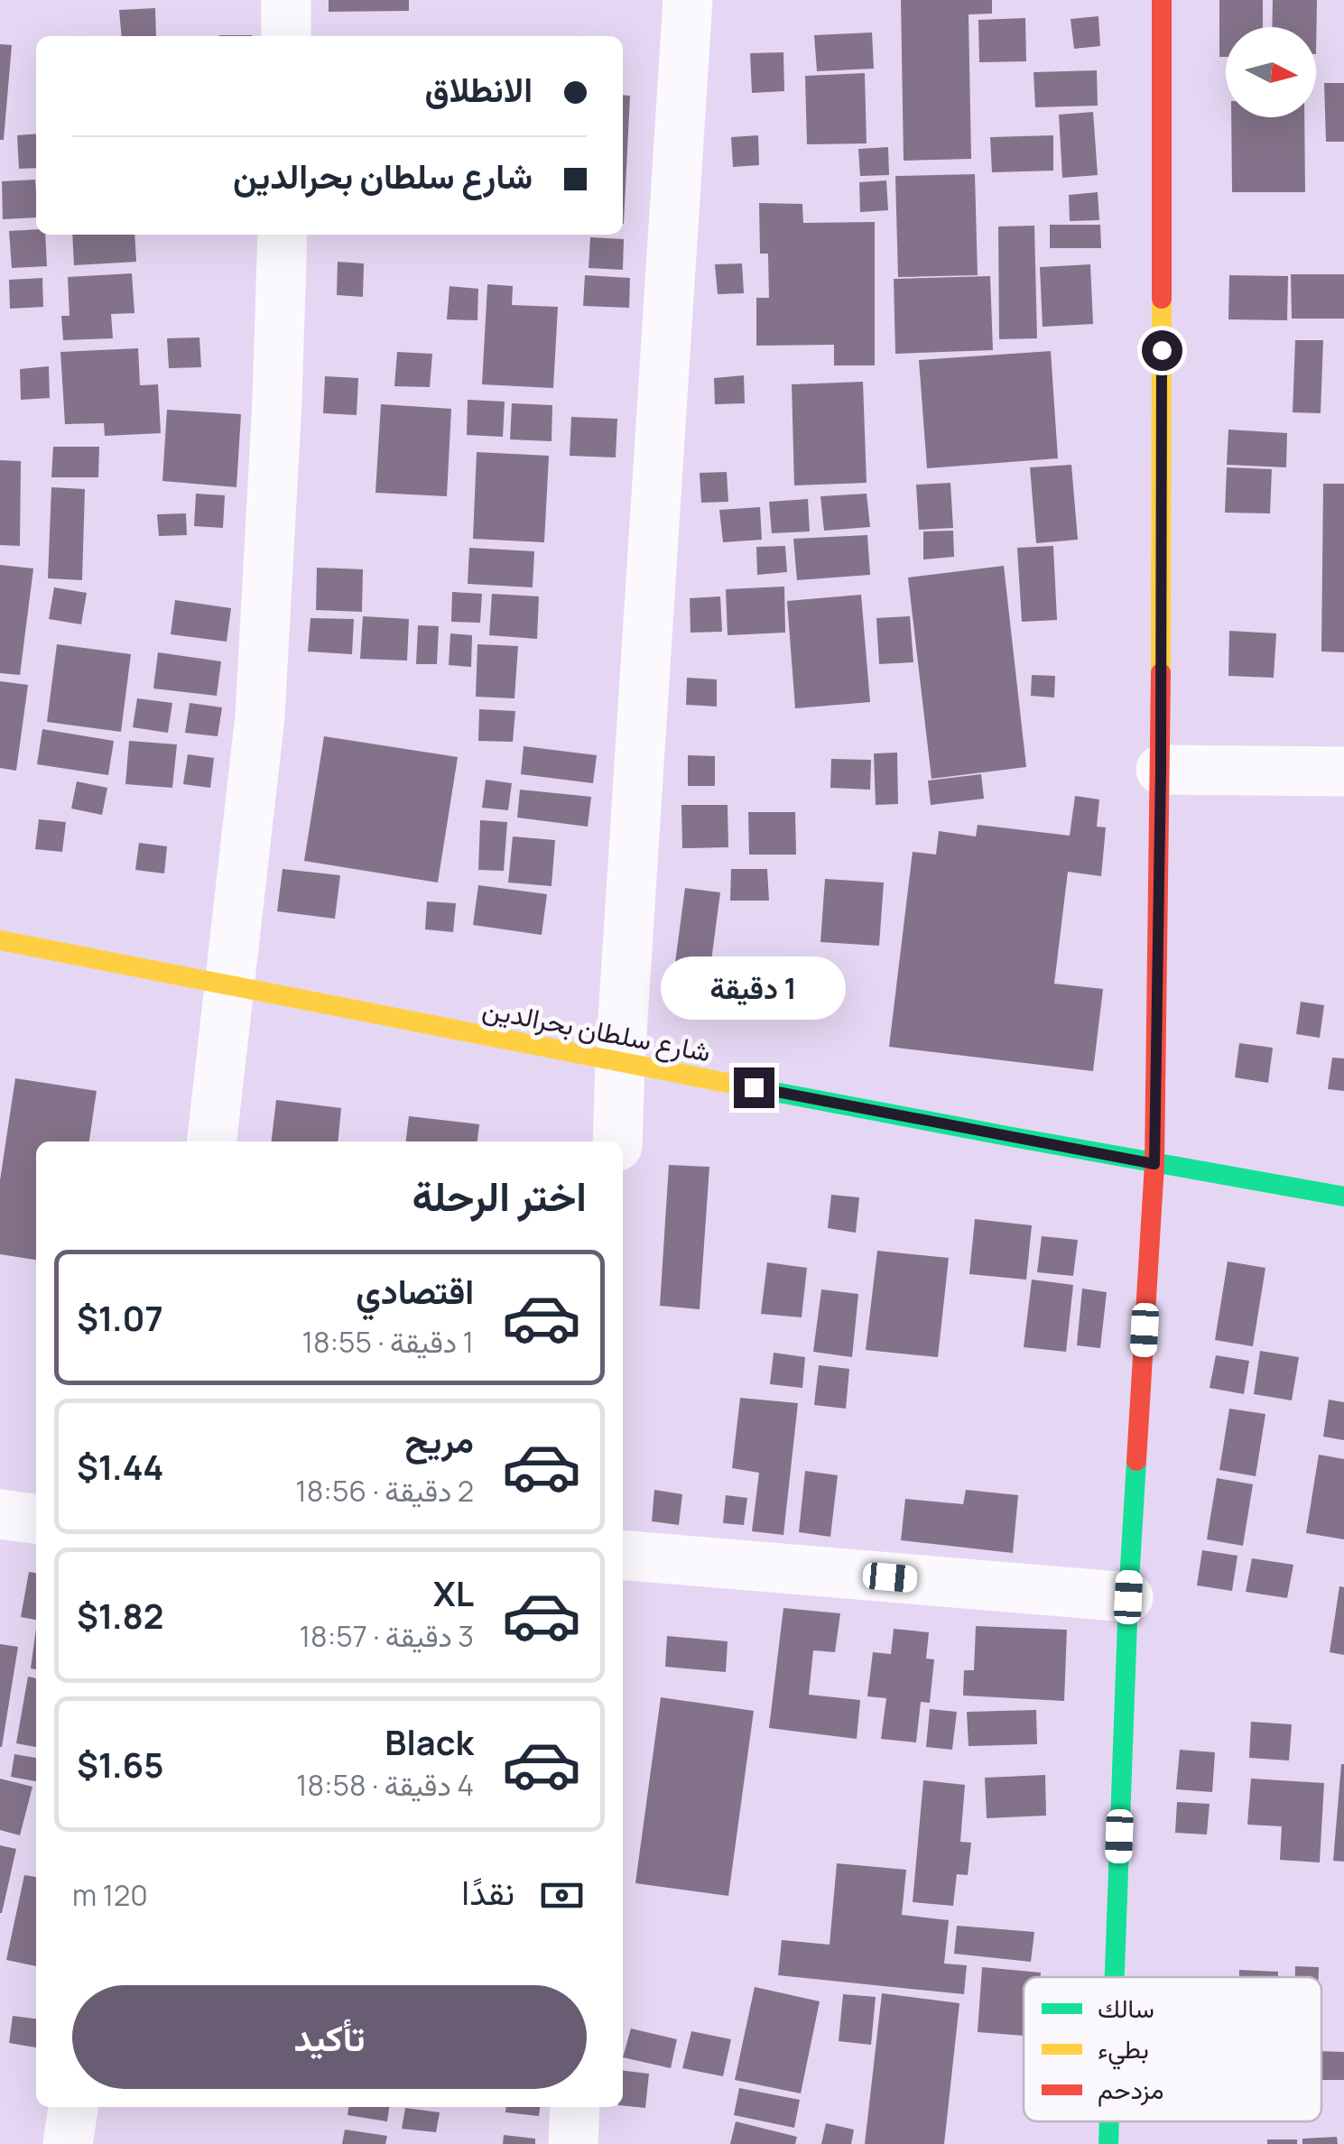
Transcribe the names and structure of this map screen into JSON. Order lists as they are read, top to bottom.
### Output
{
  "streets": {
    "street": ["شارع سلطان بحرالدين"]
  },
  "legend": ["سالك", "بطيء", "مزدحم"],
  "north": "right",
  "page": {
    "banner": ["الانطلاق", "شارع سلطان بحرالدين"],
    "bubble": "1 دقيقة",
    "heading": "اختر الرحلة",
    "list": [
      {
        "name": "اقتصادي",
        "note": "1 دقيقة · 18:55",
        "value": "$1.07"
      },
      {
        "name": "مريح",
        "note": "2 دقيقة · 18:56",
        "value": "$1.44"
      },
      {
        "name": "XL",
        "note": "3 دقيقة · 18:57",
        "value": "$1.82"
      },
      {
        "name": "Black",
        "note": "4 دقيقة · 18:58",
        "value": "$1.65"
      }
    ],
    "pay": ["نقدًا", "120 m"],
    "buttons": "تأكيد"
  }
}
